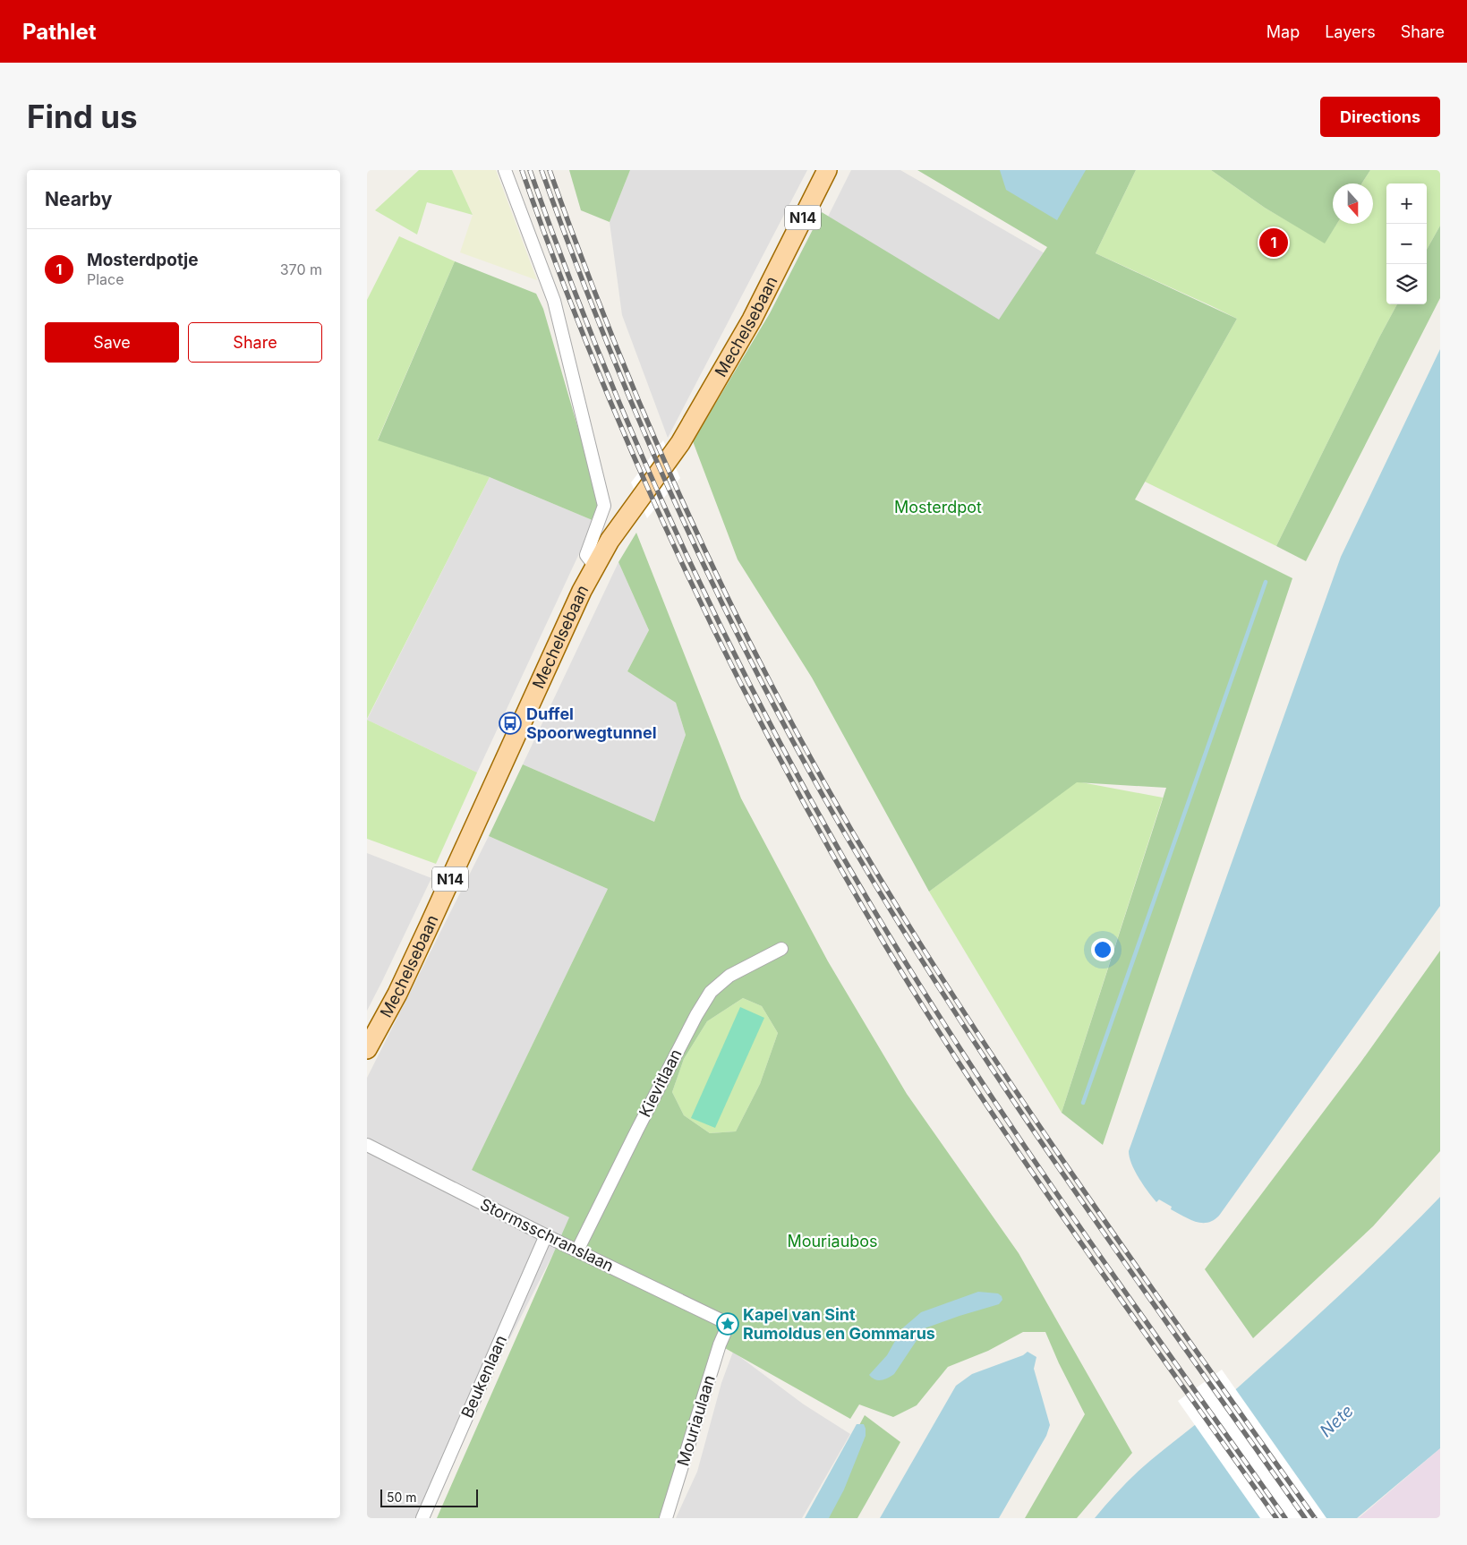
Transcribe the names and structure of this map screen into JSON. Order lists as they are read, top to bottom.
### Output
{
  "streets": {
    "main road": ["N14", "Mechelsebaan"],
    "street": [
      "Kievitlaan",
      "Stormsschranslaan",
      "Beukenlaan",
      "Mouriaulaan"
    ]
  },
  "crossings": [
    ["Kievitlaan", "Stormsschranslaan"],
    ["Stormsschranslaan", "Beukenlaan"],
    ["Stormsschranslaan", "Mouriaulaan"]
  ],
  "water": ["Nete"],
  "parks": ["Mosterdpot", "Mouriaubos"],
  "places": {
    "bus stop": ["Duffel Spoorwegtunnel"],
    "place": ["Kapel van Sint Rumoldus en Gommarus"]
  },
  "scale_bar": "50 m",
  "north": "bottom",
  "page": {
    "header": "Pathlet",
    "nav": ["Map", "Layers", "Share"],
    "buttons": [
      "Directions",
      ["Save", "Share"]
    ],
    "title": "Find us",
    "heading": "Nearby",
    "map_buttons": ["+", "−"],
    "pins": "1",
    "list": [
      {
        "mark": "1",
        "name": "Mosterdpotje",
        "note": "Place",
        "value": "370 m"
      }
    ],
    "scale": "50 m"
  }
}
